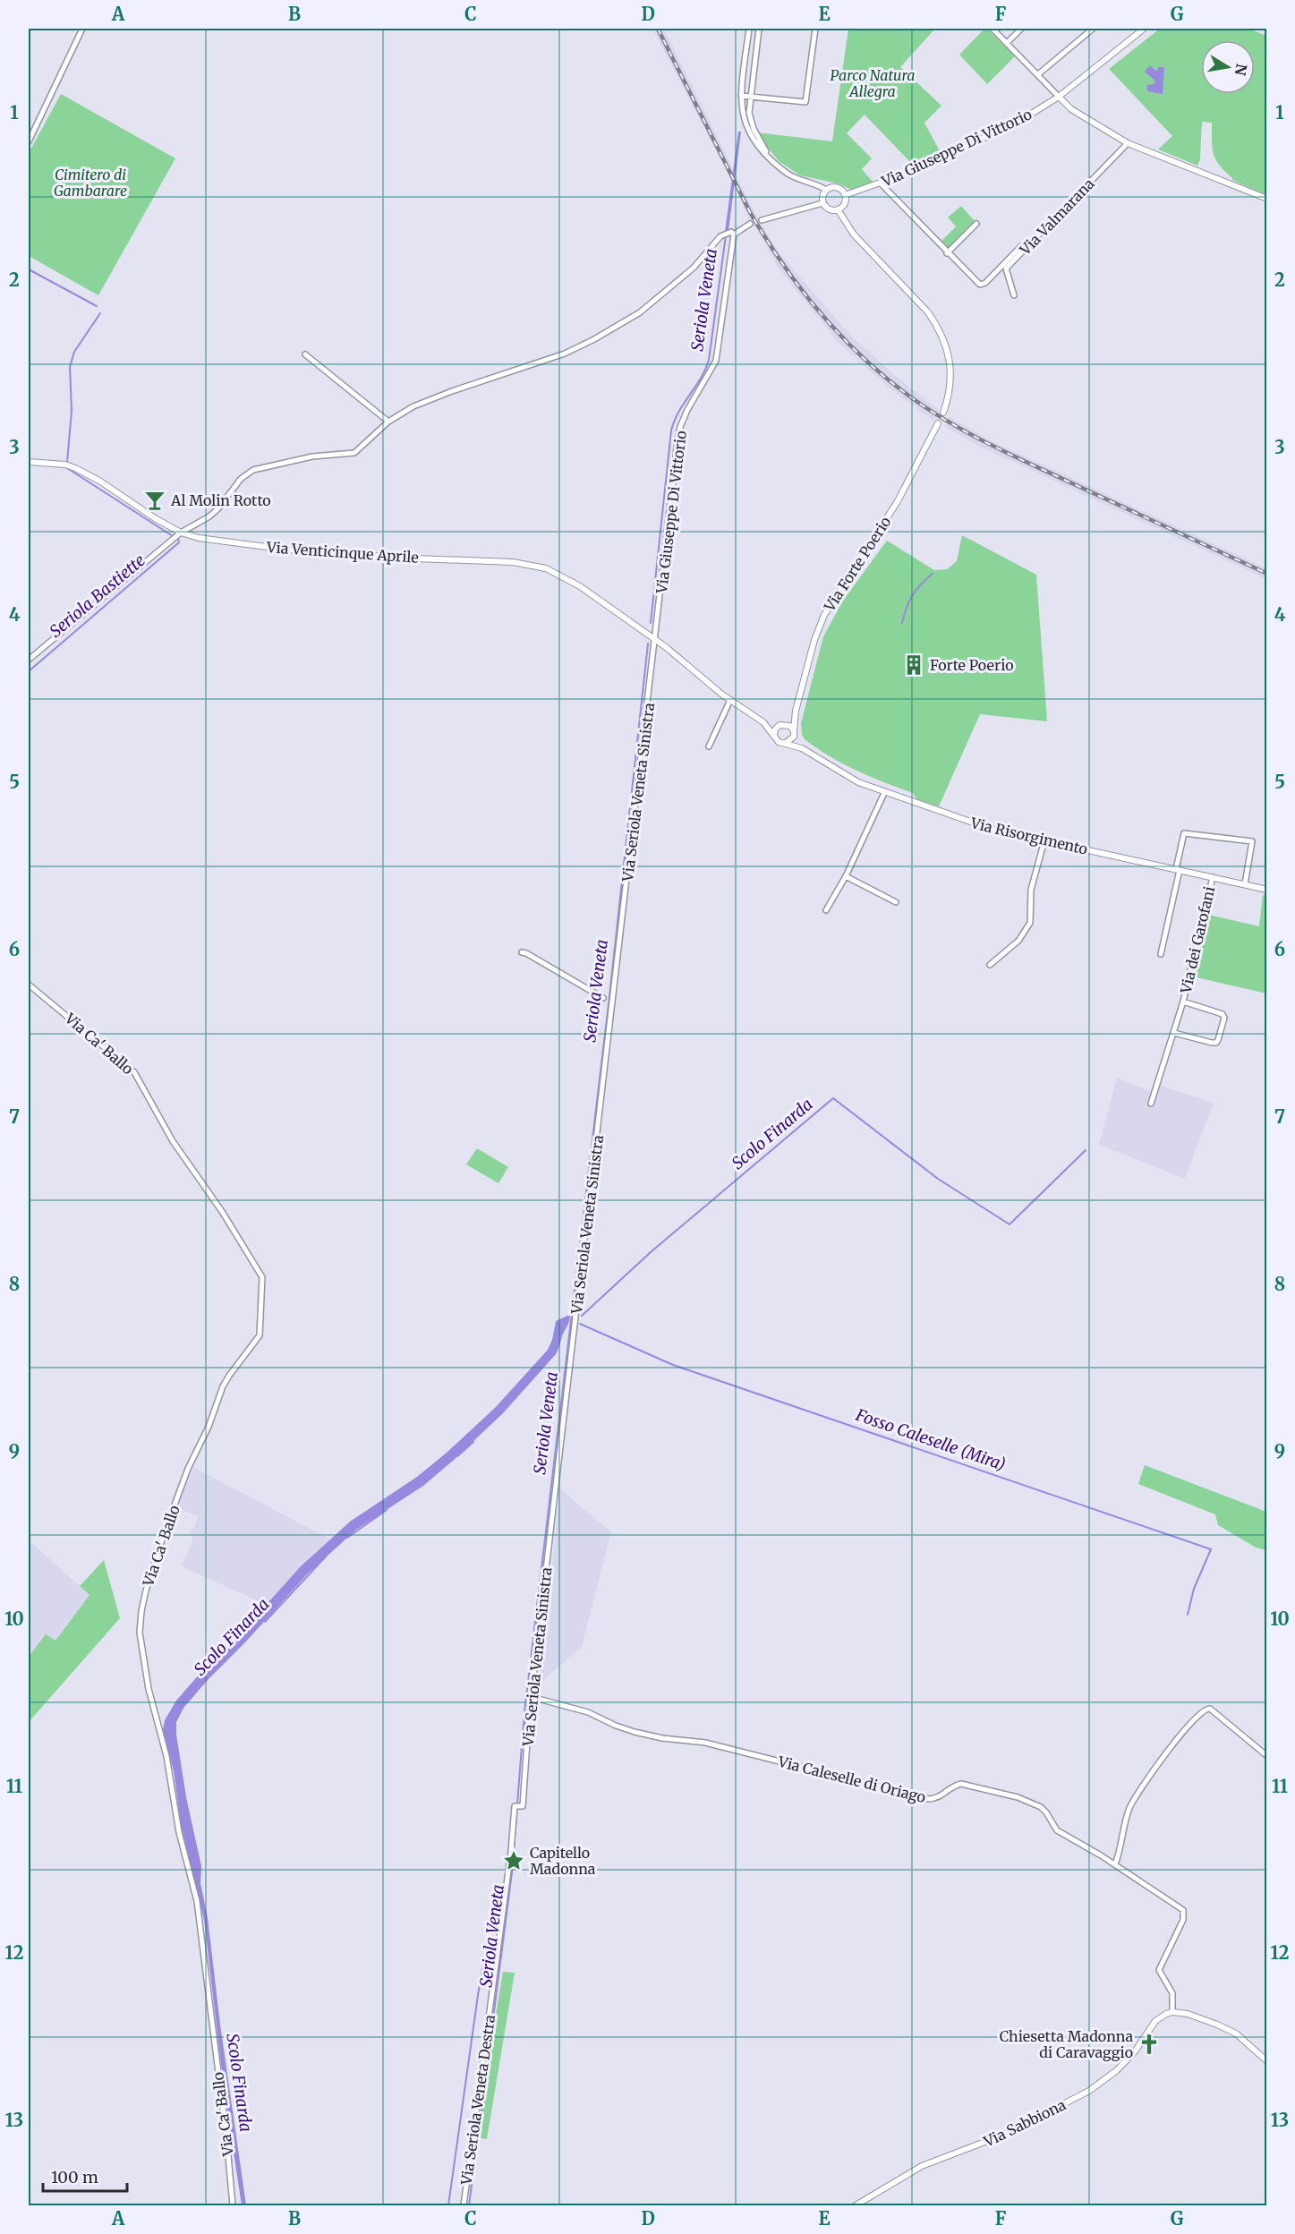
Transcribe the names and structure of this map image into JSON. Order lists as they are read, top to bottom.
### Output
{
  "streets": {
    "street": [
      "Via Giuseppe Di Vittorio",
      "Via Valmarana",
      "Via Venticinque Aprile",
      "Via Forte Poerio",
      "Via Seriola Veneta Sinistra",
      "Via Risorgimento",
      "Via dei Garofani",
      "Via Ca' Ballo",
      "Via Caleselle di Oriago",
      "Via Seriola Veneta Destra",
      "Via Sabbiona"
    ]
  },
  "crossings": [
    ["Via Giuseppe Di Vittorio", "Via Venticinque Aprile"],
    ["Via Giuseppe Di Vittorio", "Via Seriola Veneta Sinistra"],
    ["Via Giuseppe Di Vittorio", "Via Risorgimento"],
    ["Via Venticinque Aprile", "Via Seriola Veneta Sinistra"],
    ["Via Venticinque Aprile", "Via Risorgimento"],
    ["Via Seriola Veneta Sinistra", "Via Risorgimento"],
    ["Via Seriola Veneta Sinistra", "Via Caleselle di Oriago"],
    ["Via Seriola Veneta Sinistra", "Via Seriola Veneta Destra"],
    ["Via Risorgimento", "Via dei Garofani"]
  ],
  "water": [
    "Seriola Veneta",
    "Seriola Bastiette",
    "Scolo Finarda",
    "Fosso Caleselle (Mira)"
  ],
  "parks": ["Parco Natura Allegra", "Cimitero di Gambarare"],
  "places": {
    "bar": ["Al Molin Rotto"],
    "building": ["Forte Poerio"],
    "place": ["Capitello Madonna"],
    "church": ["Chiesetta Madonna di Caravaggio"]
  },
  "scale_bar": "100 m",
  "north": "right",
  "grid": {
    "columns": [
      "A",
      "B",
      "C",
      "D",
      "E",
      "F",
      "G"
    ],
    "rows": [
      "1",
      "2",
      "3",
      "4",
      "5",
      "6",
      "7",
      "8",
      "9",
      "10",
      "11",
      "12",
      "13"
    ]
  }
}
